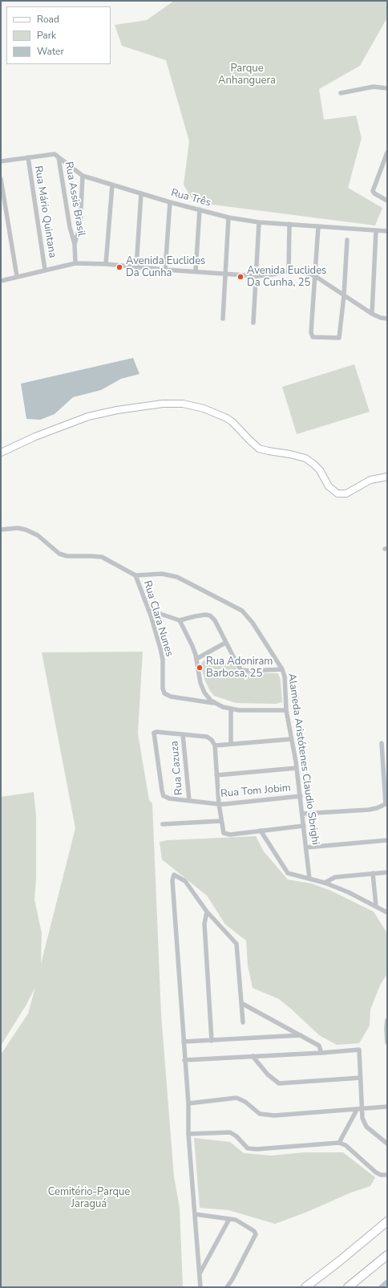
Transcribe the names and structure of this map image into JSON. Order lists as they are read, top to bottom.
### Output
{
  "streets": {
    "street": [
      "Rua Três",
      "Rua Assis Brasil",
      "Rua Mário Quintana",
      "Rua Clara Nunes",
      "Alameda Aristótenes Claudio Sbrighi",
      "Rua Cazuza",
      "Rua Tom Jobim"
    ]
  },
  "crossings": [
    ["Rua Três", "Rua Assis Brasil"],
    ["Rua Três", "Rua Mário Quintana"],
    ["Rua Clara Nunes", "Alameda Aristótenes Claudio Sbrighi"],
    ["Alameda Aristótenes Claudio Sbrighi", "Rua Tom Jobim"],
    ["Rua Cazuza", "Rua Tom Jobim"]
  ],
  "parks": ["Parque Anhanguera", "Cemitério-Parque Jaraguá"],
  "places": ["Avenida Euclides Da Cunha", "Avenida Euclides Da Cunha, 25", "Rua Adoniram Barbosa, 25"],
  "legend": ["Road", "Park", "Water"]
}
